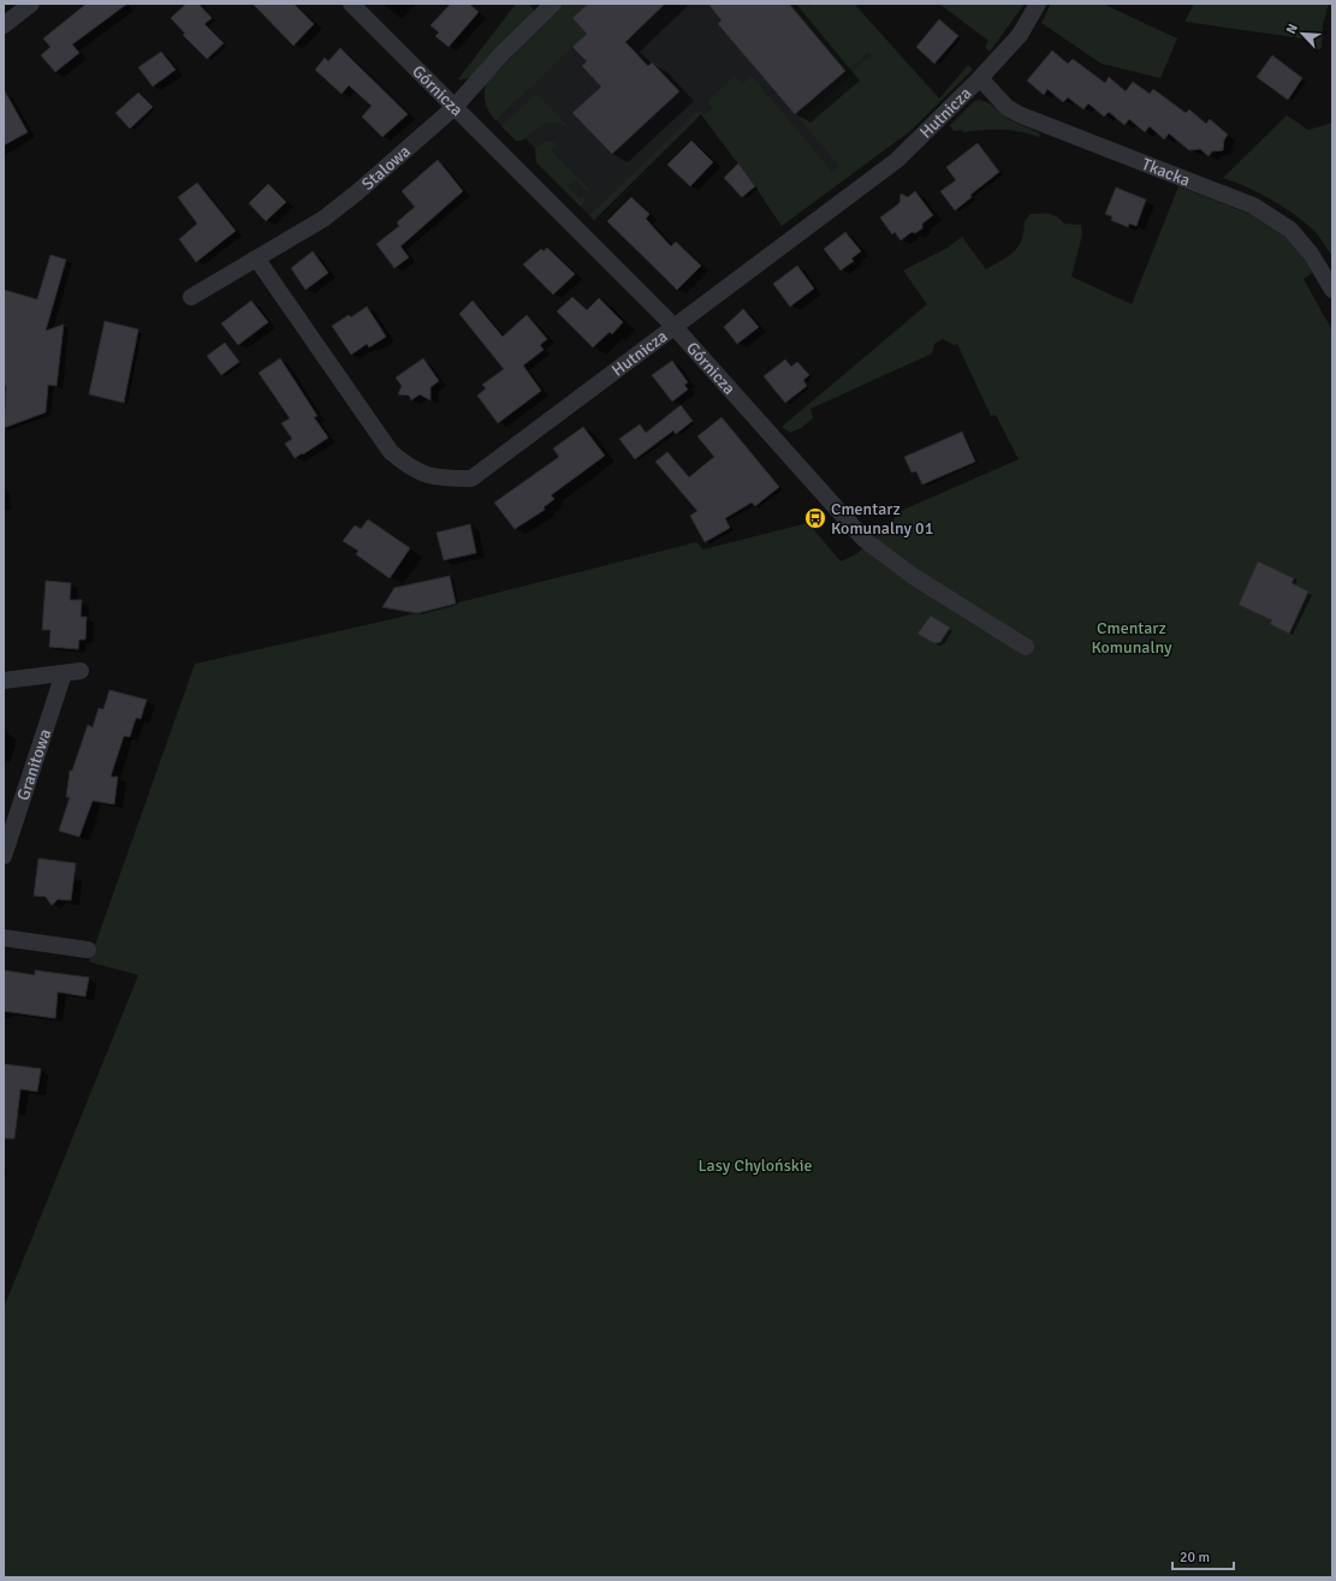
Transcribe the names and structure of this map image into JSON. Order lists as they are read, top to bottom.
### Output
{
  "streets": {
    "street": [
      "Górnicza",
      "Hutnicza",
      "Stalowa",
      "Tkacka",
      "Granitowa"
    ]
  },
  "crossings": [
    ["Górnicza", "Hutnicza"],
    ["Górnicza", "Stalowa"],
    ["Hutnicza", "Stalowa"],
    ["Hutnicza", "Tkacka"]
  ],
  "parks": ["Cmentarz Komunalny", "Lasy Chylońskie"],
  "places": {
    "bus stop": ["Cmentarz Komunalny 01"]
  },
  "scale_bar": "20 m",
  "north": "top left"
}
